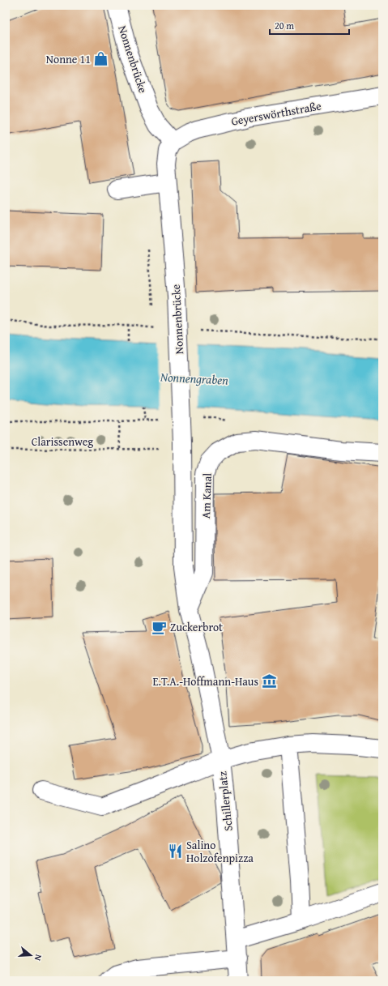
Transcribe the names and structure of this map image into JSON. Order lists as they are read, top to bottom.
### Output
{
  "streets": {
    "street": [
      "Nonnenbrücke",
      "Geyerswörthstraße",
      "Am Kanal",
      "Schillerplatz"
    ],
    "path": ["Clarissenweg"]
  },
  "crossings": [
    ["Nonnenbrücke", "Geyerswörthstraße"],
    ["Nonnenbrücke", "Am Kanal"],
    ["Nonnenbrücke", "Schillerplatz"]
  ],
  "water": ["Nonnengraben"],
  "places": {
    "shop": ["Nonne 11"],
    "cafe": ["Zuckerbrot"],
    "museum": ["E.T.A.-Hoffmann-Haus"],
    "restaurant": ["Salino Holzofenpizza"]
  },
  "scale_bar": "20 m",
  "north": "right"
}
